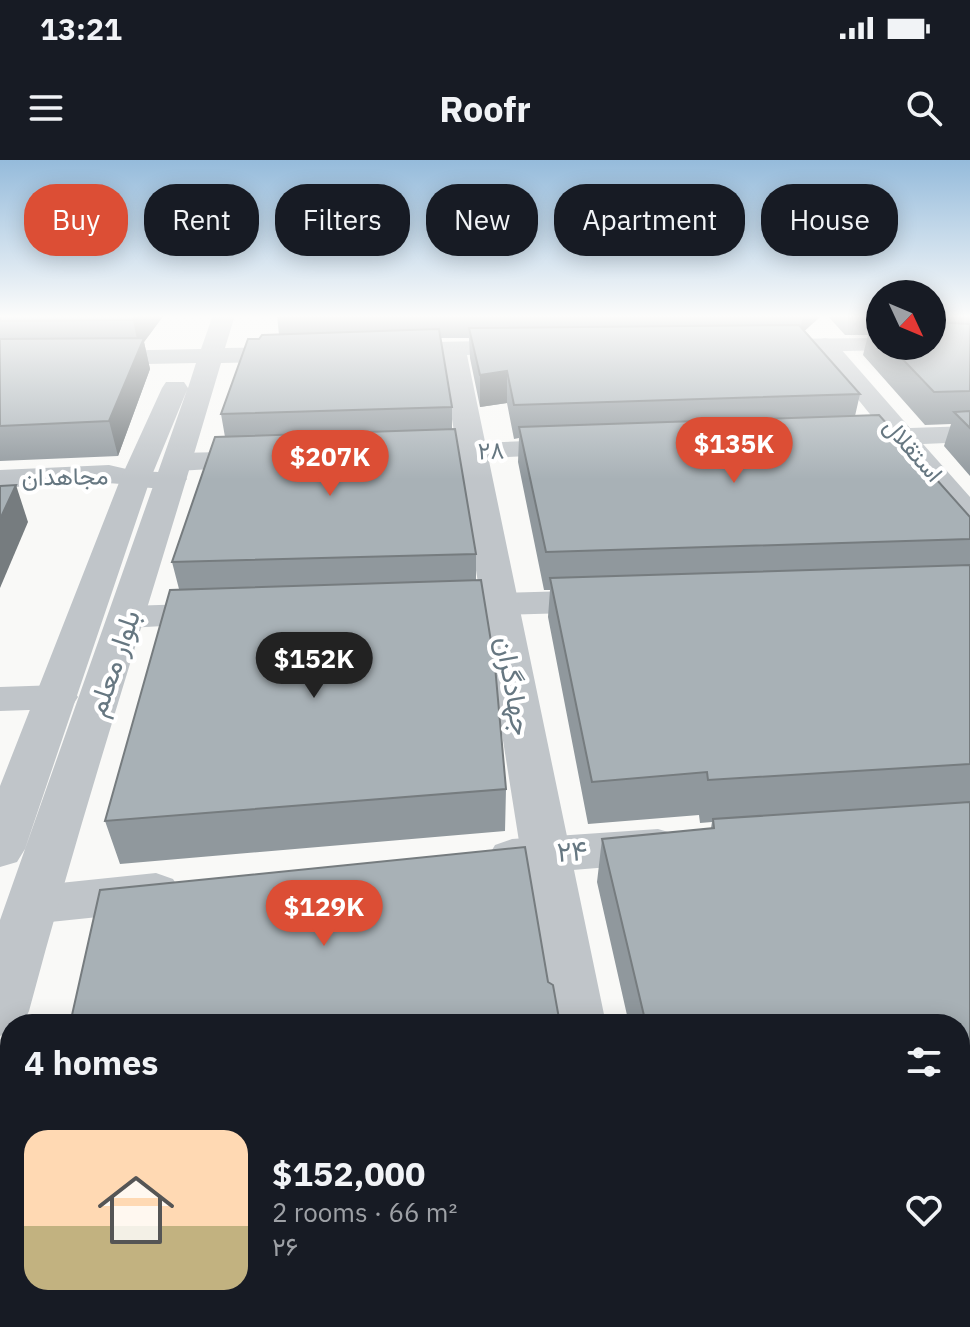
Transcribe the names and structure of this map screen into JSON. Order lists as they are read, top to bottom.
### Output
{
  "streets": {
    "street": [
      "استقلال",
      "۲۸",
      "مجاهدان",
      "بلوار معلم",
      "جهادگران",
      "۲۴"
    ]
  },
  "crossings": [
    ["۲۸", "جهادگران"],
    ["مجاهدان", "بلوار معلم"],
    ["جهادگران", "۲۴"]
  ],
  "north": "bottom right",
  "page": {
    "status": "13:21",
    "header": "Roofr",
    "chip": [
      "Buy",
      "Rent",
      "Filters",
      "New",
      "Apartment",
      "House"
    ],
    "price": [
      "$135K",
      "$207K",
      "$152K",
      "$129K"
    ],
    "heading": "4 homes",
    "list": [
      {
        "name": "$152,000",
        "note": "2 rooms · 66 m² · ۲۶"
      }
    ]
  }
}
